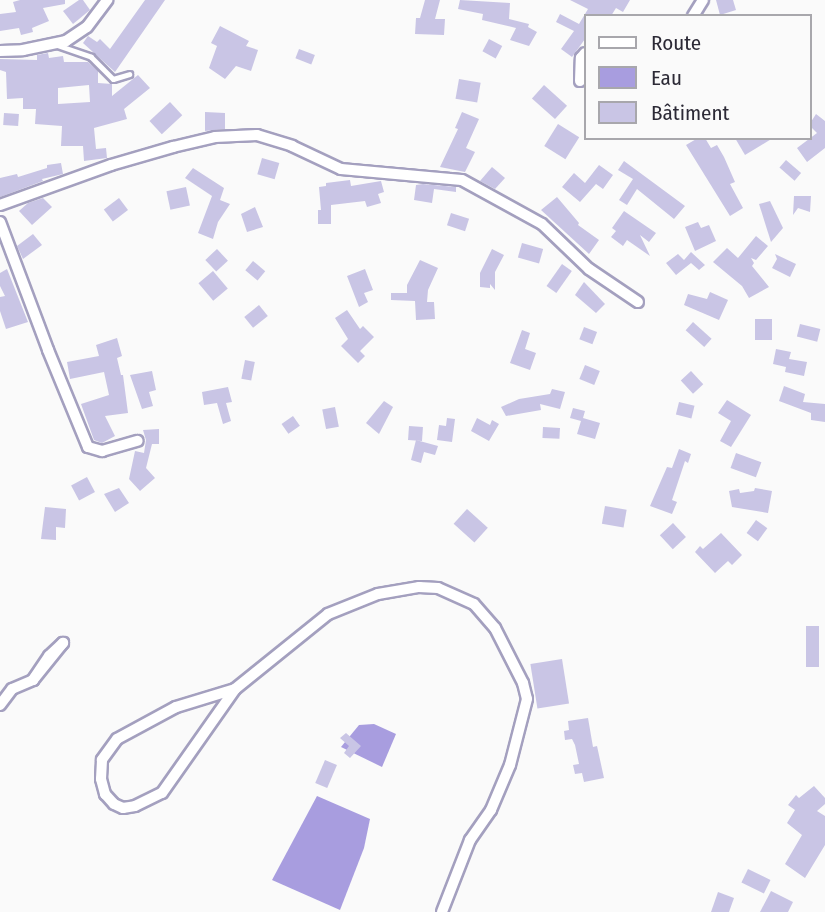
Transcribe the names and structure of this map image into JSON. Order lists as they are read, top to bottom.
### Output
{
  "legend": ["Route", "Eau", "Bâtiment"]
}
